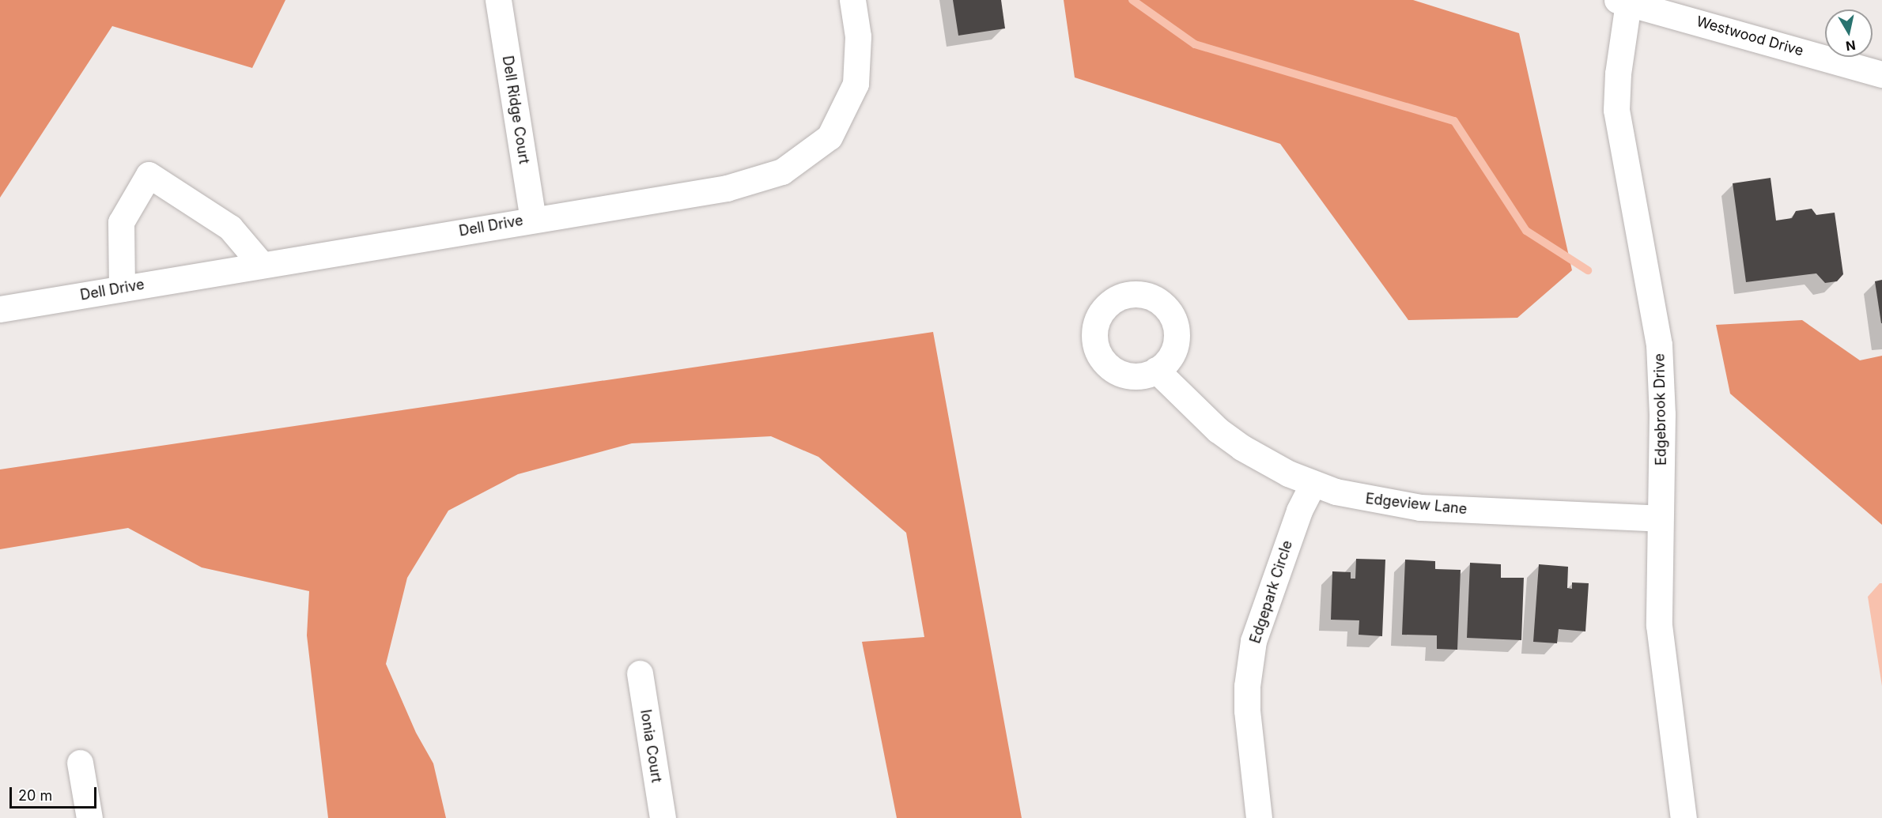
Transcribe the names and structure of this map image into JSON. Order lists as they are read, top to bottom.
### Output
{
  "streets": {
    "street": [
      "Westwood Drive",
      "Dell Ridge Court",
      "Dell Drive",
      "Edgebrook Drive",
      "Edgeview Lane",
      "Edgepark Circle",
      "Ionia Court"
    ]
  },
  "crossings": [
    ["Westwood Drive", "Edgebrook Drive"],
    ["Dell Ridge Court", "Dell Drive"],
    ["Edgebrook Drive", "Edgeview Lane"],
    ["Edgeview Lane", "Edgepark Circle"]
  ],
  "scale_bar": "20 m",
  "north": "bottom"
}
